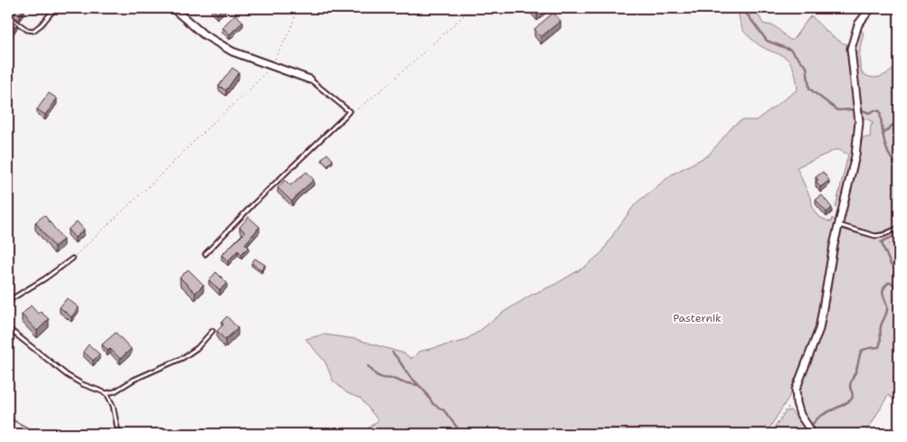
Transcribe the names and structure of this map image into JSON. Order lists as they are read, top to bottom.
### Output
{
  "parks": ["Pasternik"]
}
